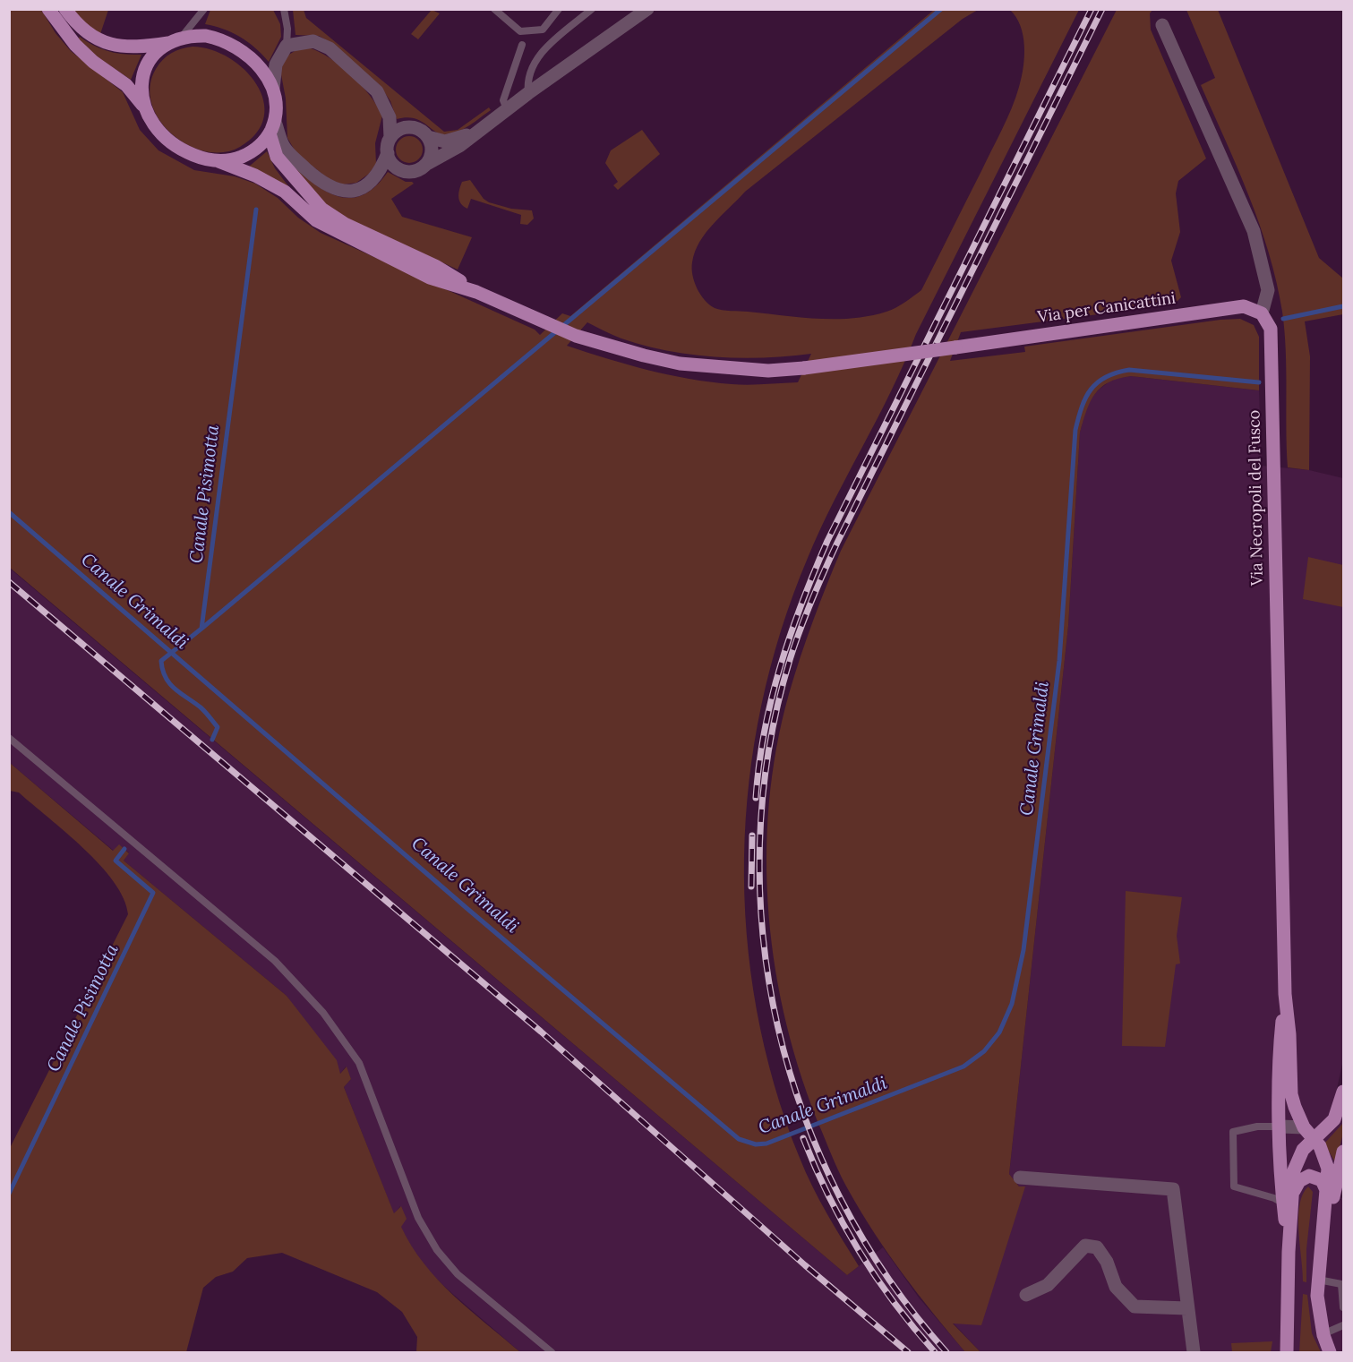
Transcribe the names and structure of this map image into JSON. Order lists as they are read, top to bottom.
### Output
{
  "streets": {
    "main road": ["Via per Canicattini", "Via Necropoli del Fusco"]
  },
  "crossings": [
    ["Via per Canicattini", "Via Necropoli del Fusco"]
  ],
  "water": ["Canale Pisimotta", "Canale Grimaldi"]
}
